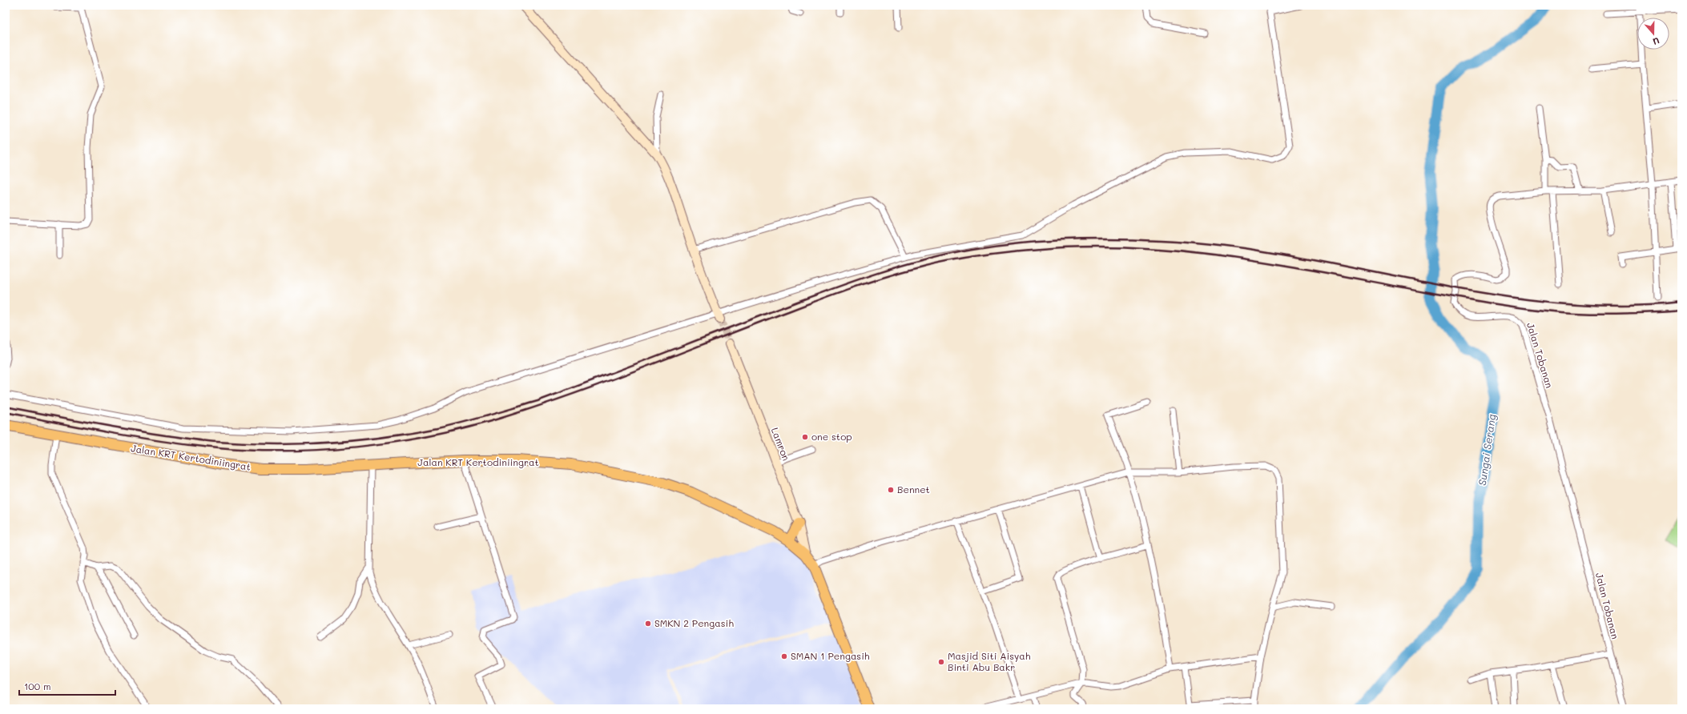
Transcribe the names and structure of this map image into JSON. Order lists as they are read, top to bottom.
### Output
{
  "streets": {
    "main road": ["Jalan KRT Kertodiniingrat"],
    "street": ["Jalan Tobanan", "Lamron"]
  },
  "crossings": [
    ["Lamron", "Jalan KRT Kertodiniingrat"]
  ],
  "water": ["Sungai Serang"],
  "places": [
    "one stop",
    "Bennet",
    "SMKN 2 Pengasih",
    "SMAN 1 Pengasih",
    "Masjid Siti Aisyah Binti Abu Bakr"
  ],
  "scale_bar": "100 m",
  "north": "bottom"
}
